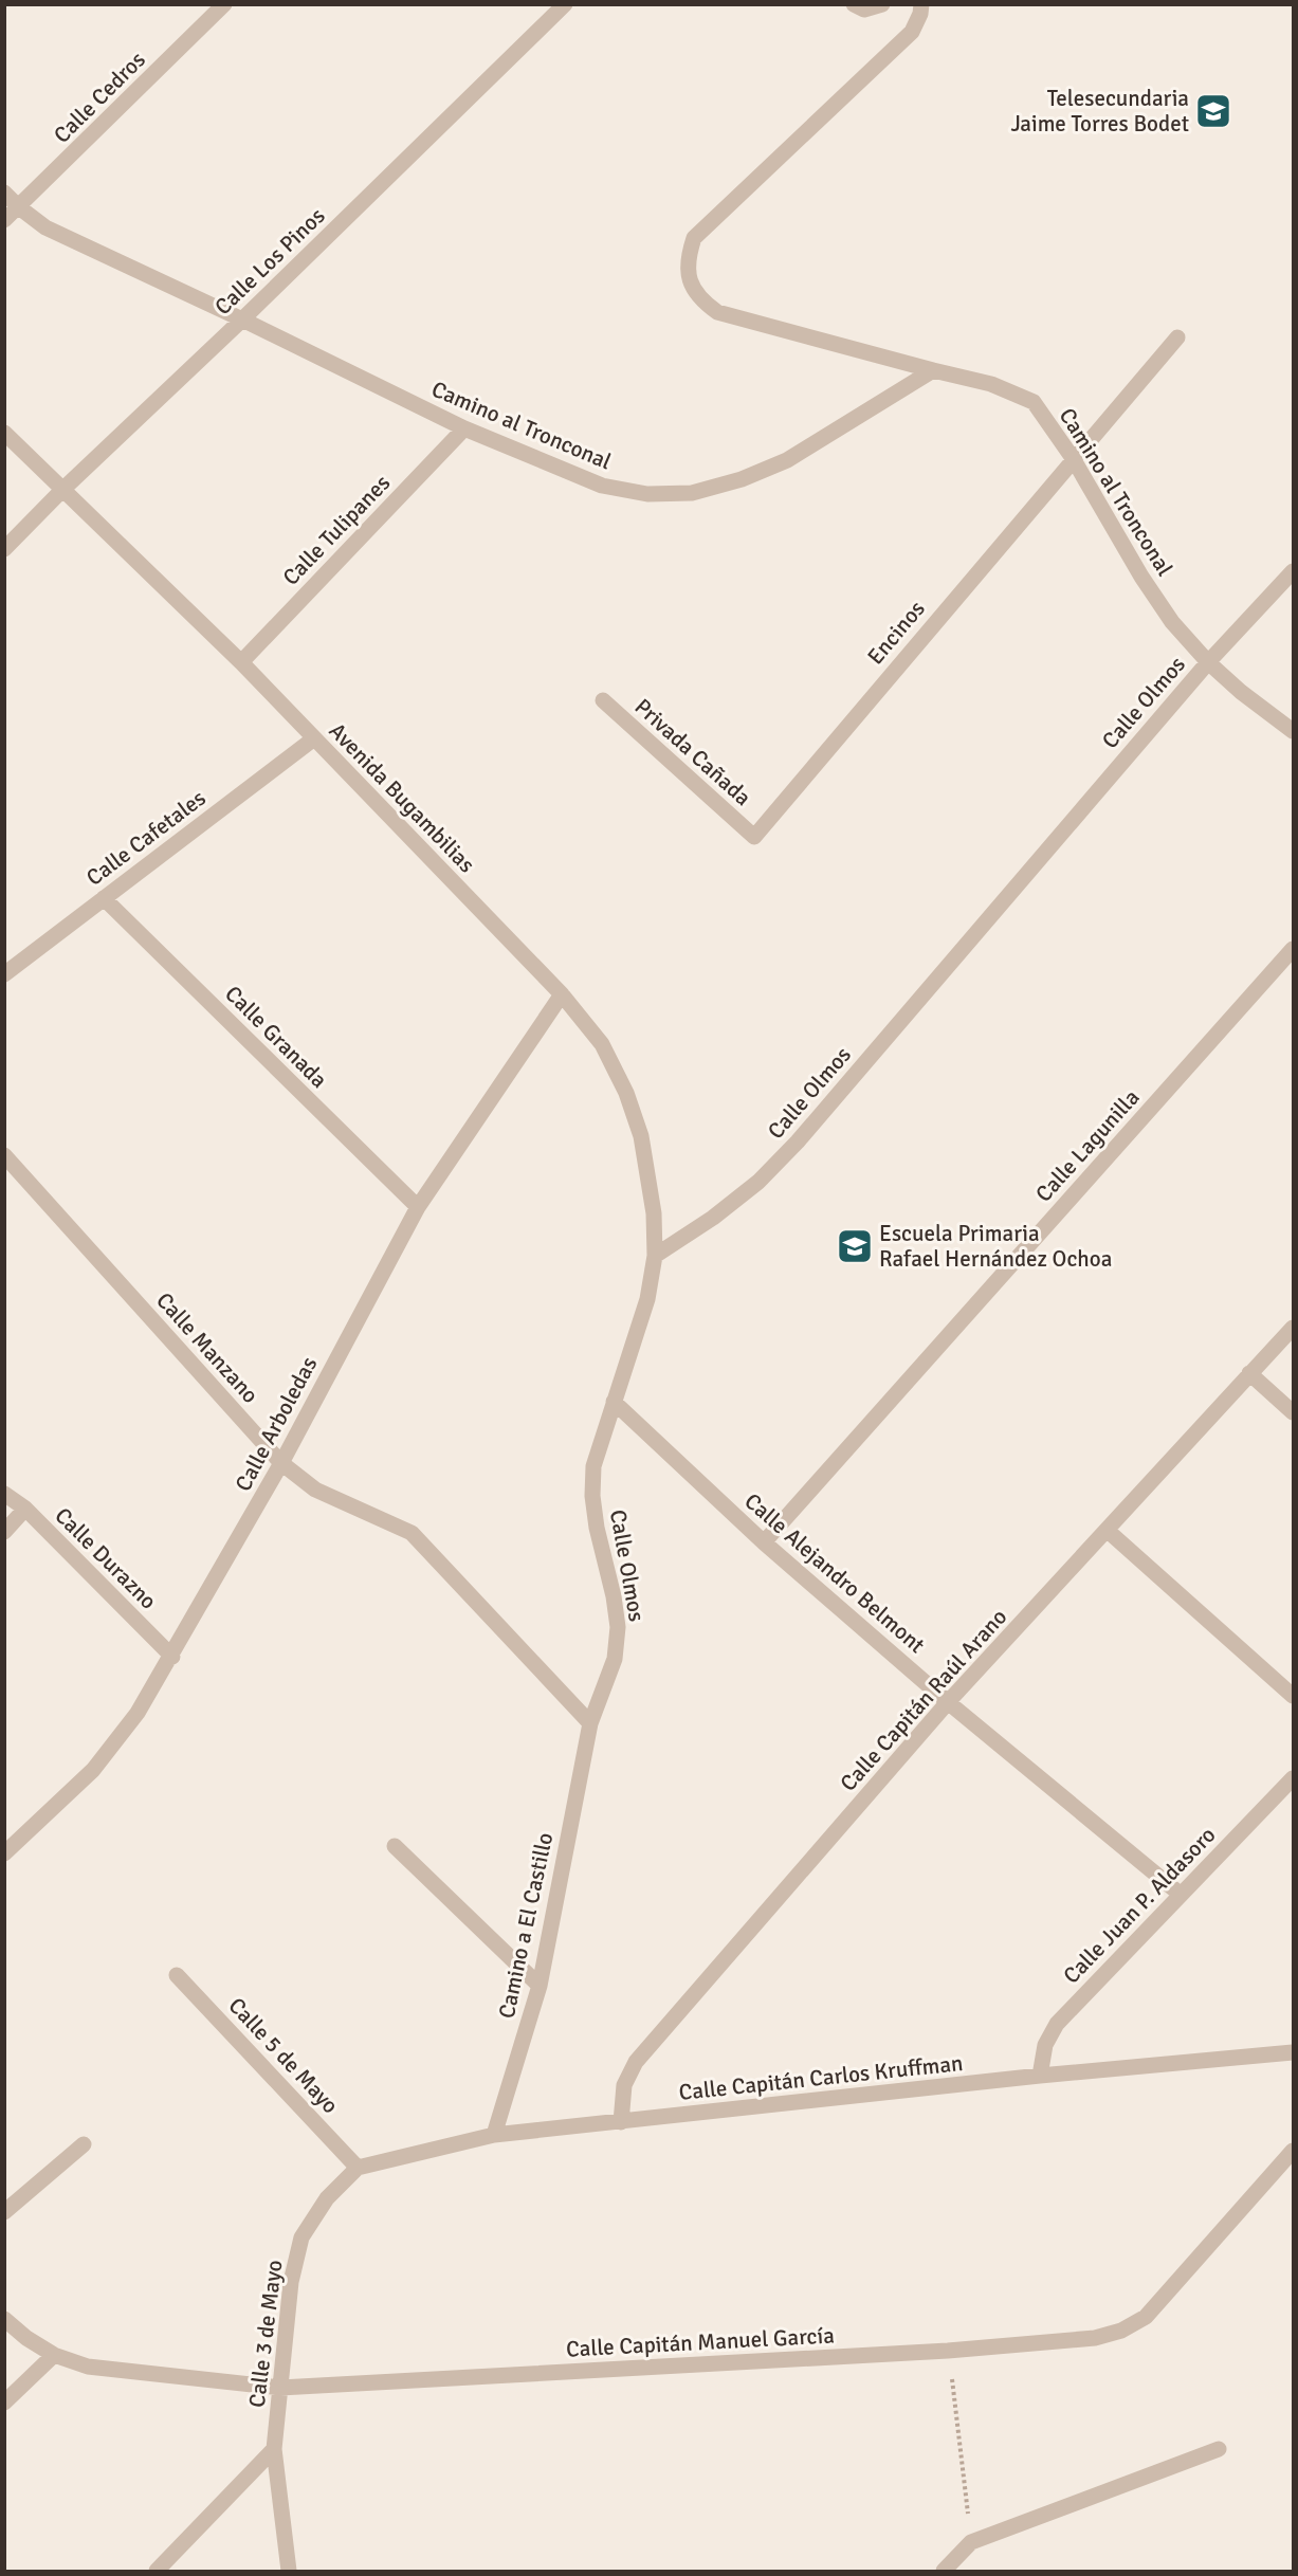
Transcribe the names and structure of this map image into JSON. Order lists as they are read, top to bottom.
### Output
{
  "streets": {
    "street": [
      "Calle Cedros",
      "Calle Los Pinos",
      "Camino al Tronconal",
      "Calle Tulipanes",
      "Encinos",
      "Calle Olmos",
      "Privada Cañada",
      "Avenida Bugambilias",
      "Calle Cafetales",
      "Calle Granada",
      "Calle Lagunilla",
      "Calle Manzano",
      "Calle Arboledas",
      "Calle Durazno",
      "Calle Alejandro Belmont",
      "Calle Capitán Raúl Arano",
      "Calle Juan P. Aldasoro",
      "Camino a El Castillo",
      "Calle 5 de Mayo",
      "Calle Capitán Carlos Kruffman",
      "Calle 3 de Mayo",
      "Calle Capitán Manuel García"
    ]
  },
  "crossings": [
    ["Calle Cedros", "Camino al Tronconal"],
    ["Calle Los Pinos", "Camino al Tronconal"],
    ["Calle Los Pinos", "Avenida Bugambilias"],
    ["Camino al Tronconal", "Calle Tulipanes"],
    ["Camino al Tronconal", "Encinos"],
    ["Camino al Tronconal", "Calle Olmos"],
    ["Calle Tulipanes", "Avenida Bugambilias"],
    ["Encinos", "Privada Cañada"],
    ["Calle Olmos", "Avenida Bugambilias"],
    ["Calle Olmos", "Calle Manzano"],
    ["Calle Olmos", "Calle Alejandro Belmont"],
    ["Calle Olmos", "Camino a El Castillo"],
    ["Avenida Bugambilias", "Calle Cafetales"],
    ["Avenida Bugambilias", "Calle Arboledas"],
    ["Calle Cafetales", "Calle Granada"],
    ["Calle Granada", "Calle Arboledas"],
    ["Calle Lagunilla", "Calle Alejandro Belmont"],
    ["Calle Manzano", "Calle Arboledas"],
    ["Calle Manzano", "Camino a El Castillo"],
    ["Calle Arboledas", "Calle Durazno"],
    ["Calle Alejandro Belmont", "Calle Capitán Raúl Arano"],
    ["Calle Alejandro Belmont", "Calle Juan P. Aldasoro"],
    ["Calle Capitán Raúl Arano", "Calle Capitán Carlos Kruffman"],
    ["Calle Juan P. Aldasoro", "Calle Capitán Carlos Kruffman"],
    ["Camino a El Castillo", "Calle Capitán Carlos Kruffman"],
    ["Calle 5 de Mayo", "Calle Capitán Carlos Kruffman"],
    ["Calle 5 de Mayo", "Calle 3 de Mayo"],
    ["Calle Capitán Carlos Kruffman", "Calle 3 de Mayo"],
    ["Calle 3 de Mayo", "Calle Capitán Manuel García"]
  ],
  "places": {
    "school or university": ["Telesecundaria Jaime Torres Bodet", "Escuela Primaria Rafael Hernández Ochoa"]
  }
}
